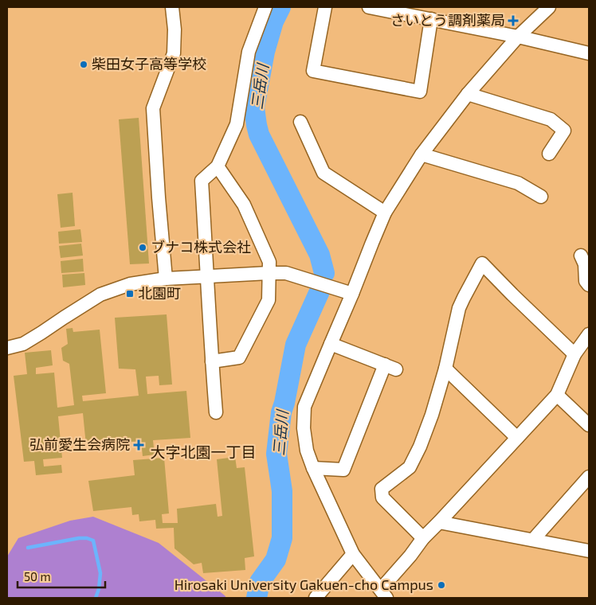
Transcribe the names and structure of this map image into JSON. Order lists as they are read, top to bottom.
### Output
{
  "districts": ["大字北園一丁目"],
  "water": ["三岳川"],
  "places": {
    "health": ["さいとう調剤薬局", "弘前愛生会病院"],
    "other": ["柴田女子高等学校", "ブナコ株式会社", "Hirosaki University Gakuen-cho Campus"],
    "transit": ["北園町"]
  },
  "scale_bar": "50 m"
}
